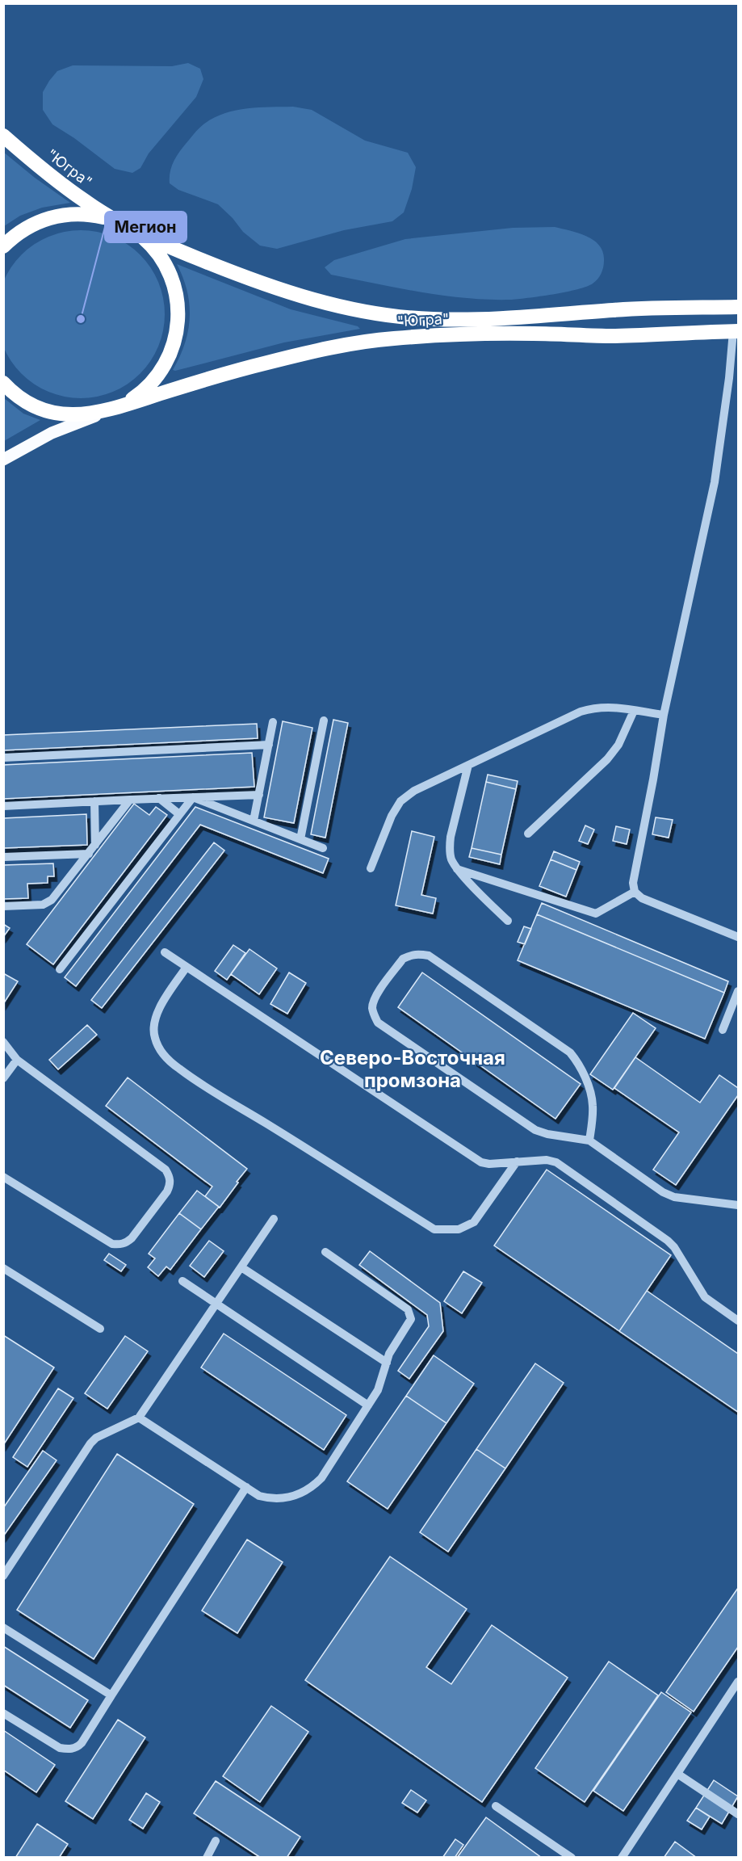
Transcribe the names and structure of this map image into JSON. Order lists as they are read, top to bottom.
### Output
{
  "streets": {
    "highway": ["\"Югра\""]
  },
  "districts": ["Северо-Восточная промзона"],
  "places": ["Мегион"]
}
